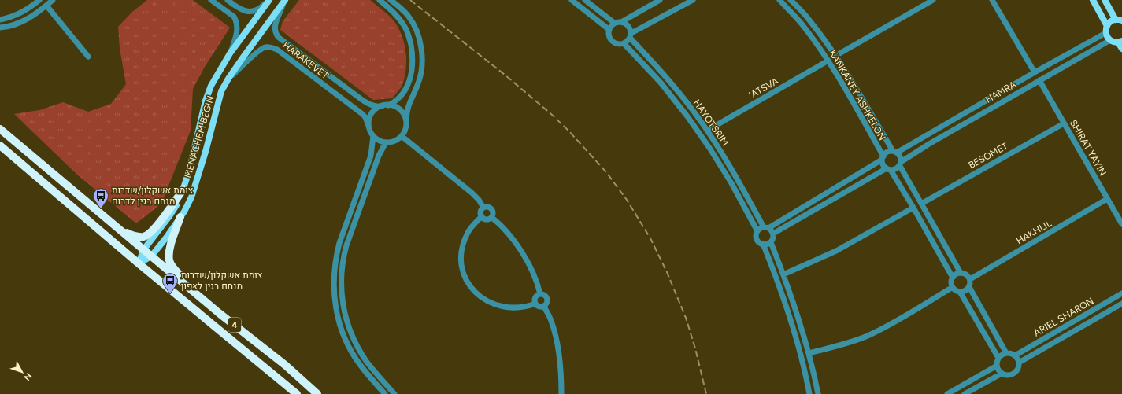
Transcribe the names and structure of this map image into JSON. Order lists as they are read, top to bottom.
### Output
{
  "streets": {
    "highway": ["4"],
    "main road": ["MENACHEM BEGIN"],
    "street": [
      "HARAKEVET",
      "'ATSVA",
      "HAMRA",
      "KANKANEY ASHKELON",
      "HAYOTSRIM",
      "SHIRAT YAYIN",
      "BESOMET",
      "HAKHLIL",
      "ARIEL SHARON"
    ]
  },
  "crossings": [
    ["HARAKEVET", "MENACHEM BEGIN"],
    ["'ATSVA", "KANKANEY ASHKELON"],
    ["'ATSVA", "HAYOTSRIM"],
    ["HAMRA", "KANKANEY ASHKELON"],
    ["HAMRA", "SHIRAT YAYIN"],
    ["MENACHEM BEGIN", "4"],
    ["SHIRAT YAYIN", "BESOMET"],
    ["SHIRAT YAYIN", "HAKHLIL"]
  ],
  "places": {
    "bus stop": ["צומת אשקלון/שדרות מנחם בגין לדרום", "צומת אשקלון/שדרות מנחם בגין לצפון"]
  },
  "north": "bottom right"
}
